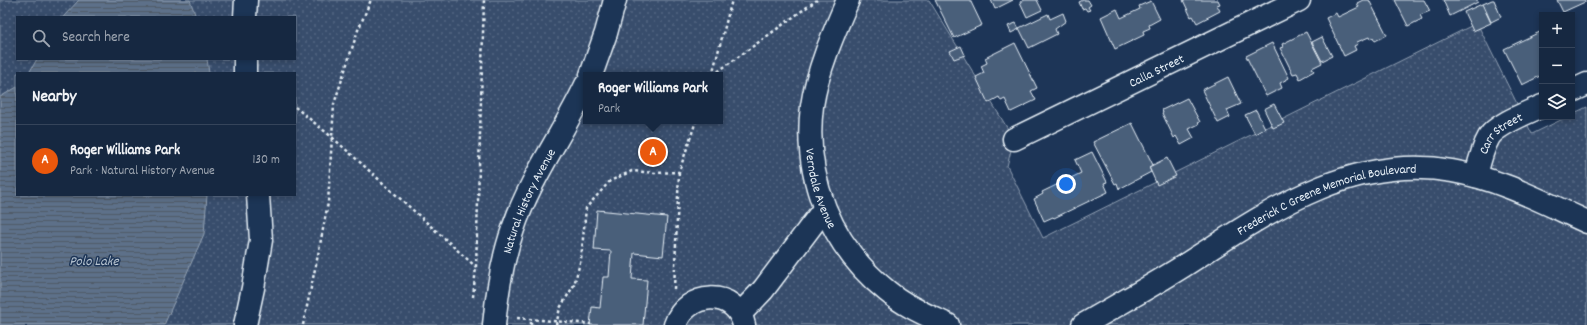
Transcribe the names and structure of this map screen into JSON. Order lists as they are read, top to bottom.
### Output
{
  "streets": {
    "street": [
      "Calla Street",
      "Carr Street",
      "Verndale Avenue",
      "Frederick C Greene Memorial Boulevard",
      "Natural History Avenue"
    ]
  },
  "crossings": [
    ["Carr Street", "Frederick C Greene Memorial Boulevard"]
  ],
  "water": ["Polo Lake"],
  "page": {
    "map_buttons": ["+", "−"],
    "search": "Search here",
    "popup": ["Roger Williams Park", "Park"],
    "heading": "Nearby",
    "list": [
      {
        "mark": "A",
        "name": "Roger Williams Park",
        "note": "Park · Natural History Avenue",
        "value": "130 m"
      }
    ],
    "pins": "A"
  }
}
